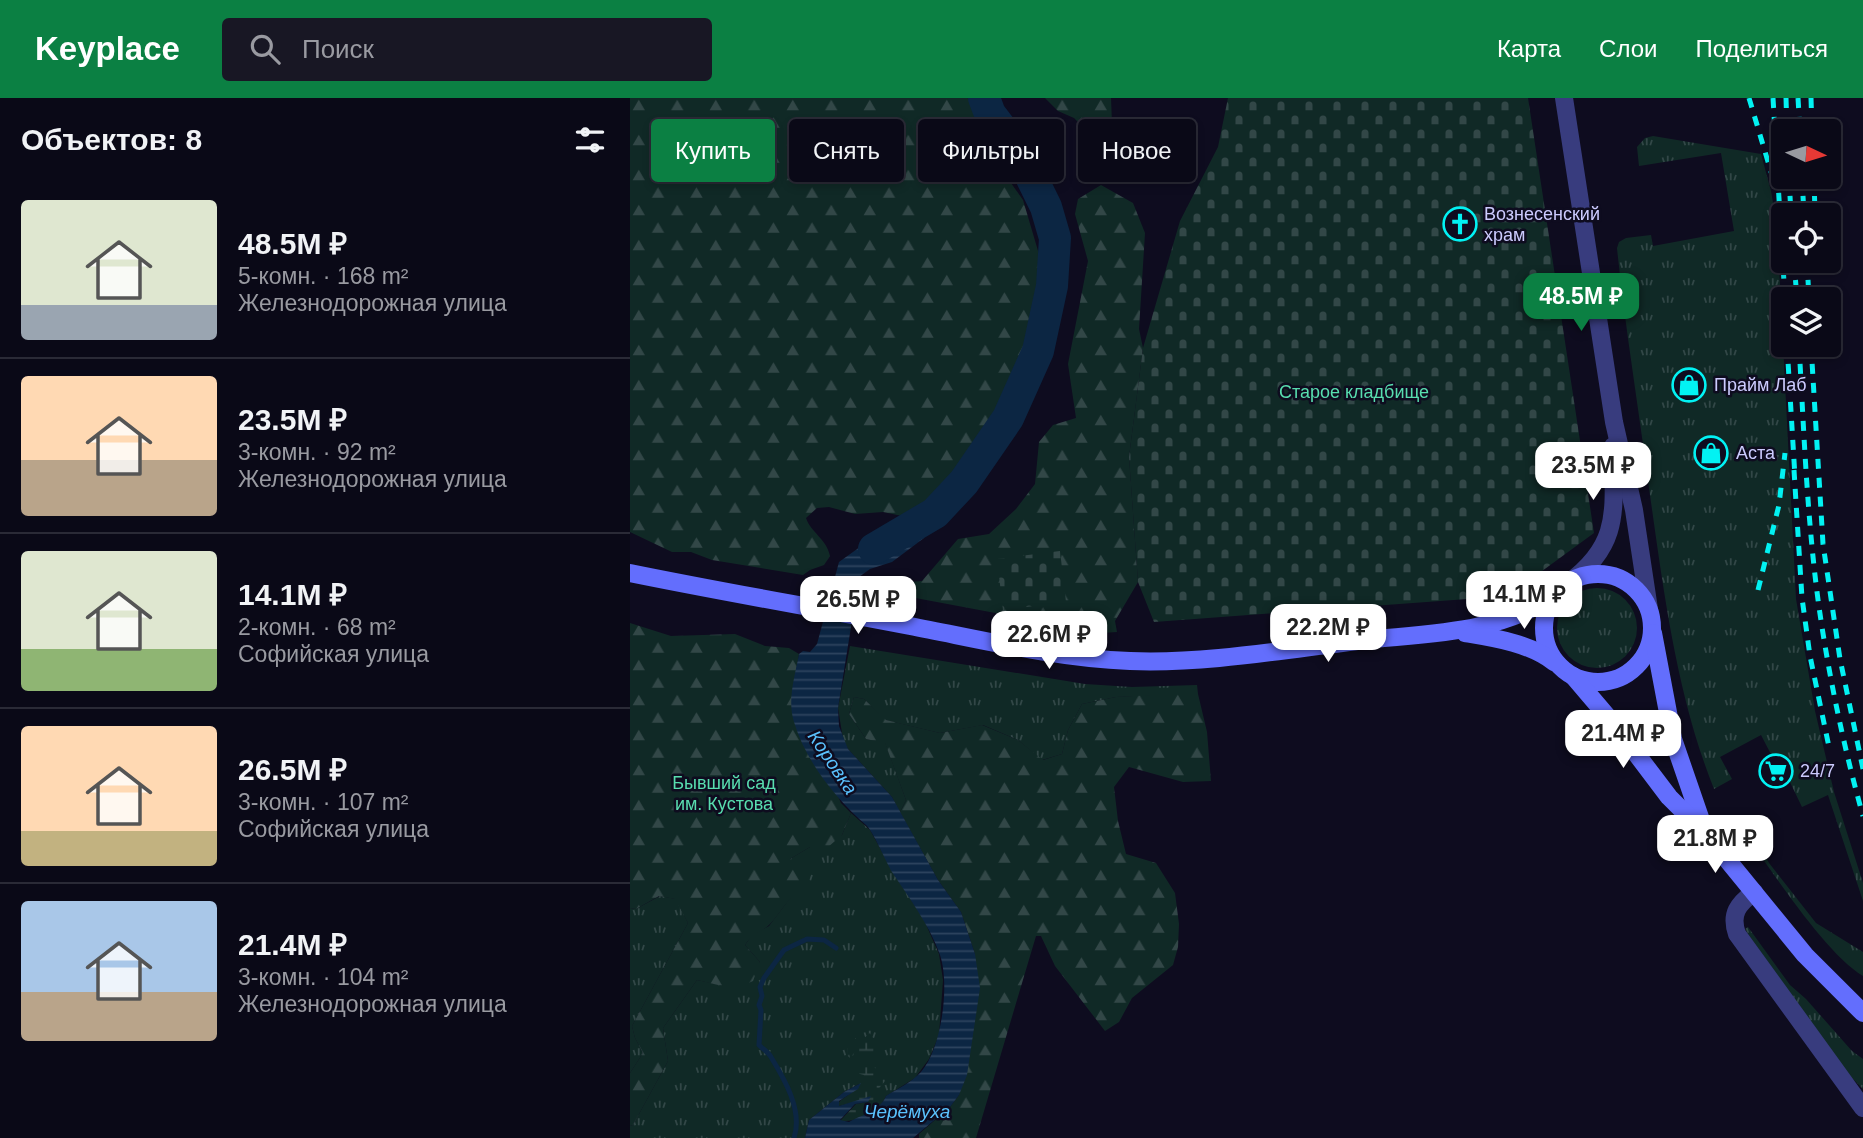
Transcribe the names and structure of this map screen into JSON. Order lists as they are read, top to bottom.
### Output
{
  "water": ["Коровка", "Черёмуха"],
  "parks": ["Старое кладбище", "Бывший сад им. Кустова"],
  "places": {
    "church": ["Вознесенский храм"],
    "shop": ["Прайм Лаб", "Аста"],
    "supermarket": ["24/7"]
  },
  "north": "right",
  "page": {
    "header": "Keyplace",
    "search": "Поиск",
    "nav": ["Карта", "Слои", "Поделиться"],
    "heading": "Объектов: 8",
    "chip": [
      "Купить",
      "Снять",
      "Фильтры",
      "Новое"
    ],
    "list": [
      {
        "name": "48.5M ₽",
        "note": "5-комн. · 168 m² · Железнодорожная улица"
      },
      {
        "name": "23.5M ₽",
        "note": "3-комн. · 92 m² · Железнодорожная улица"
      },
      {
        "name": "14.1M ₽",
        "note": "2-комн. · 68 m² · Софийская улица"
      },
      {
        "name": "26.5M ₽",
        "note": "3-комн. · 107 m² · Софийская улица"
      },
      {
        "name": "21.4M ₽",
        "note": "3-комн. · 104 m² · Железнодорожная улица"
      }
    ],
    "price": [
      "48.5M ₽",
      "23.5M ₽",
      "14.1M ₽",
      "26.5M ₽",
      "22.2M ₽",
      "22.6M ₽",
      "21.4M ₽",
      "21.8M ₽"
    ]
  }
}
